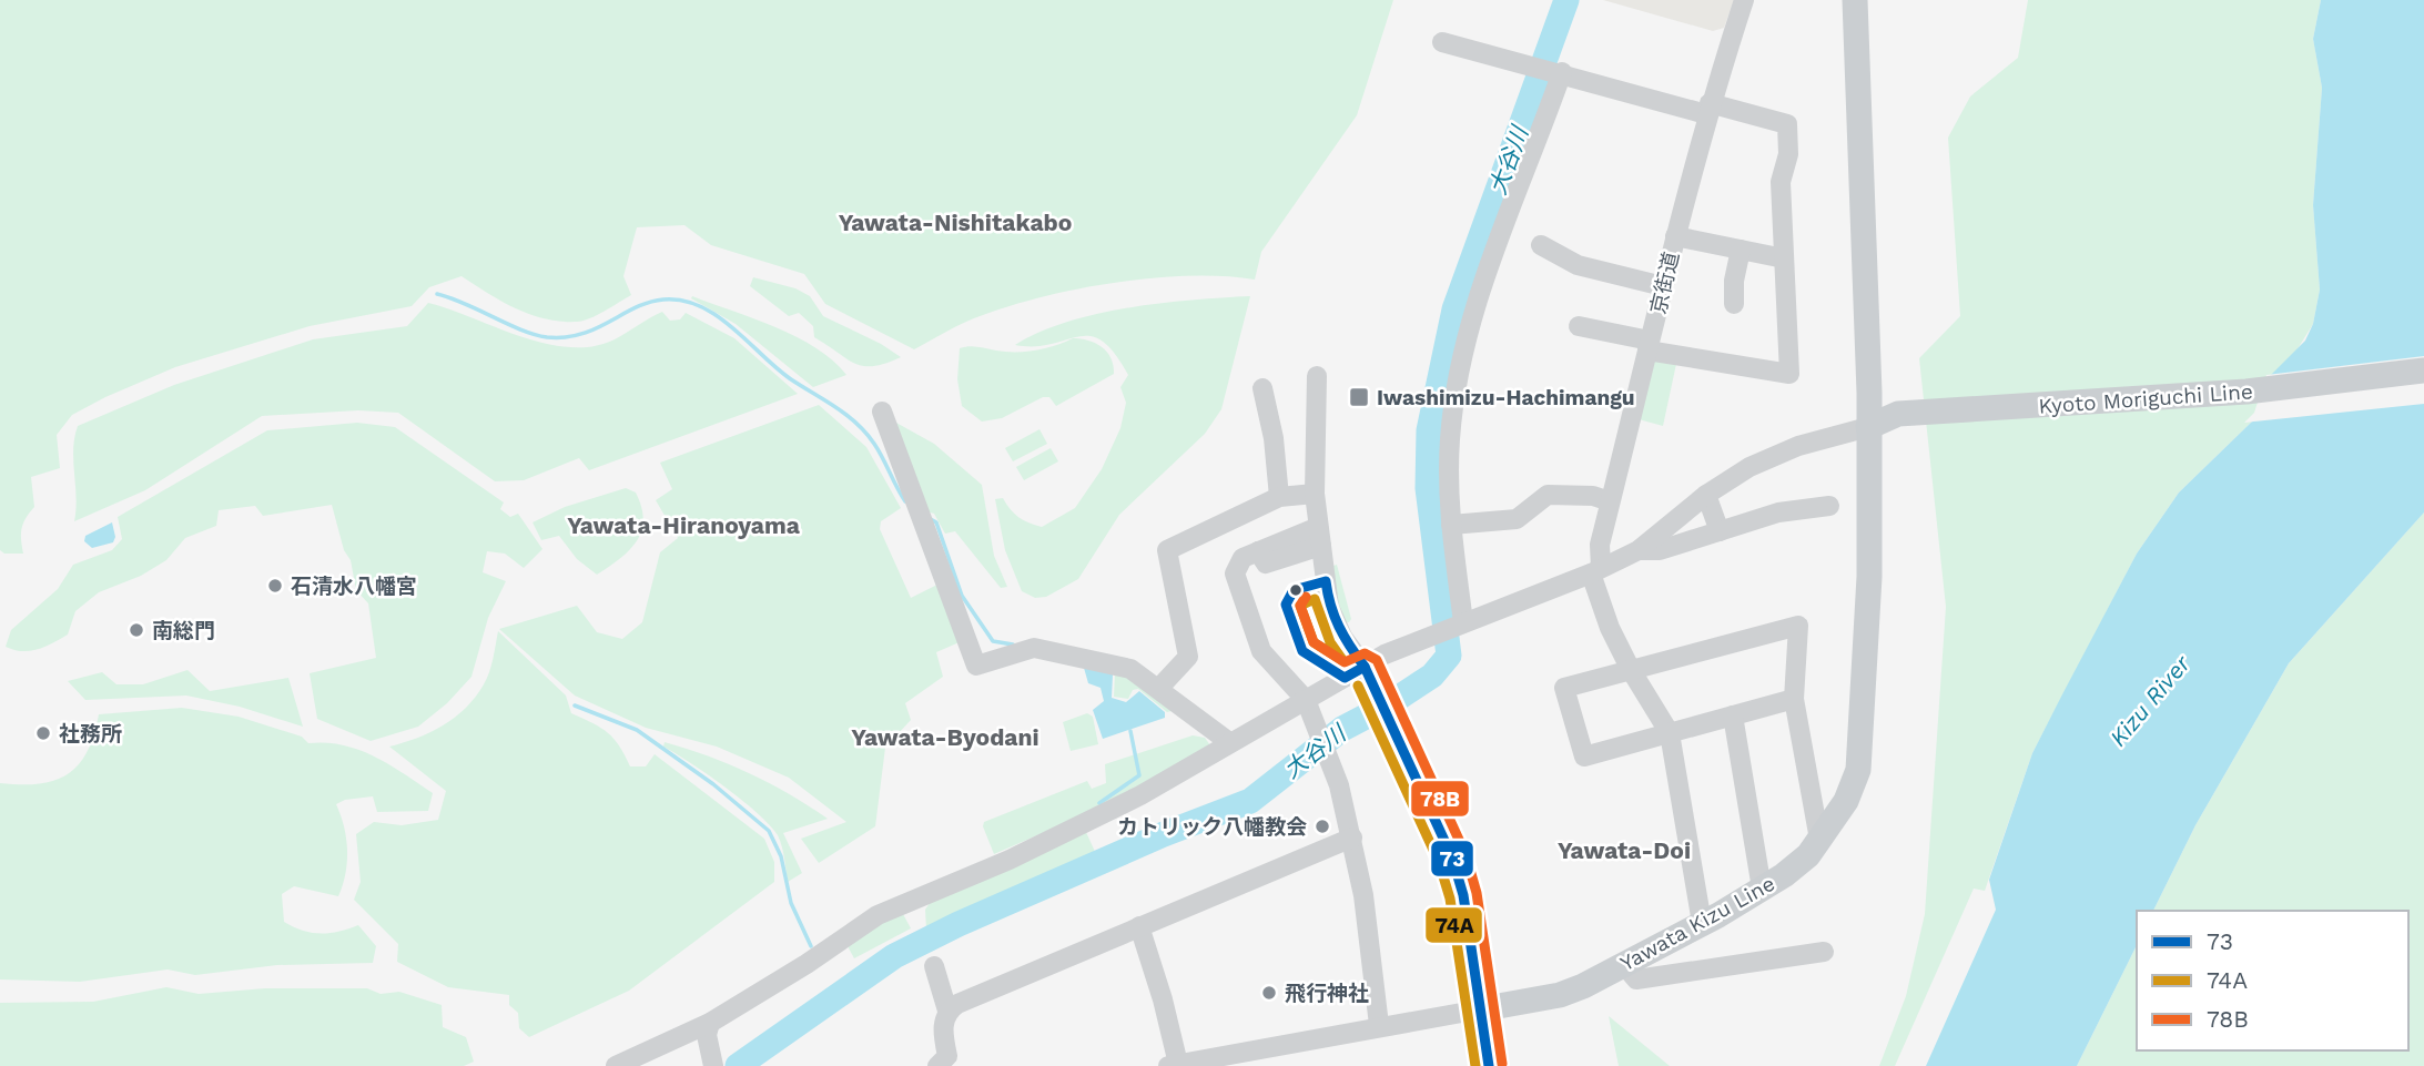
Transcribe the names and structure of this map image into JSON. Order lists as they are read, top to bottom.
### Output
{
  "streets": {
    "main road": ["Kyoto Moriguchi Line", "Yawata Kizu Line"],
    "street": ["京街道"]
  },
  "crossings": [
    ["Kyoto Moriguchi Line", "Yawata Kizu Line"]
  ],
  "districts": [
    "Yawata-Nishitakabo",
    "Yawata-Hiranoyama",
    "Yawata-Byodani",
    "Yawata-Doi"
  ],
  "water": ["大谷川", "Kizu River"],
  "places": {
    "transit": ["Iwashimizu-Hachimangu"],
    "other": [
      "石清水八幡宮",
      "南総門",
      "社務所",
      "カトリック八幡教会",
      "飛行神社"
    ]
  },
  "lines": ["transit line 73", "transit line 78B", "transit line 74A"],
  "legend": ["73", "74A", "78B"]
}
